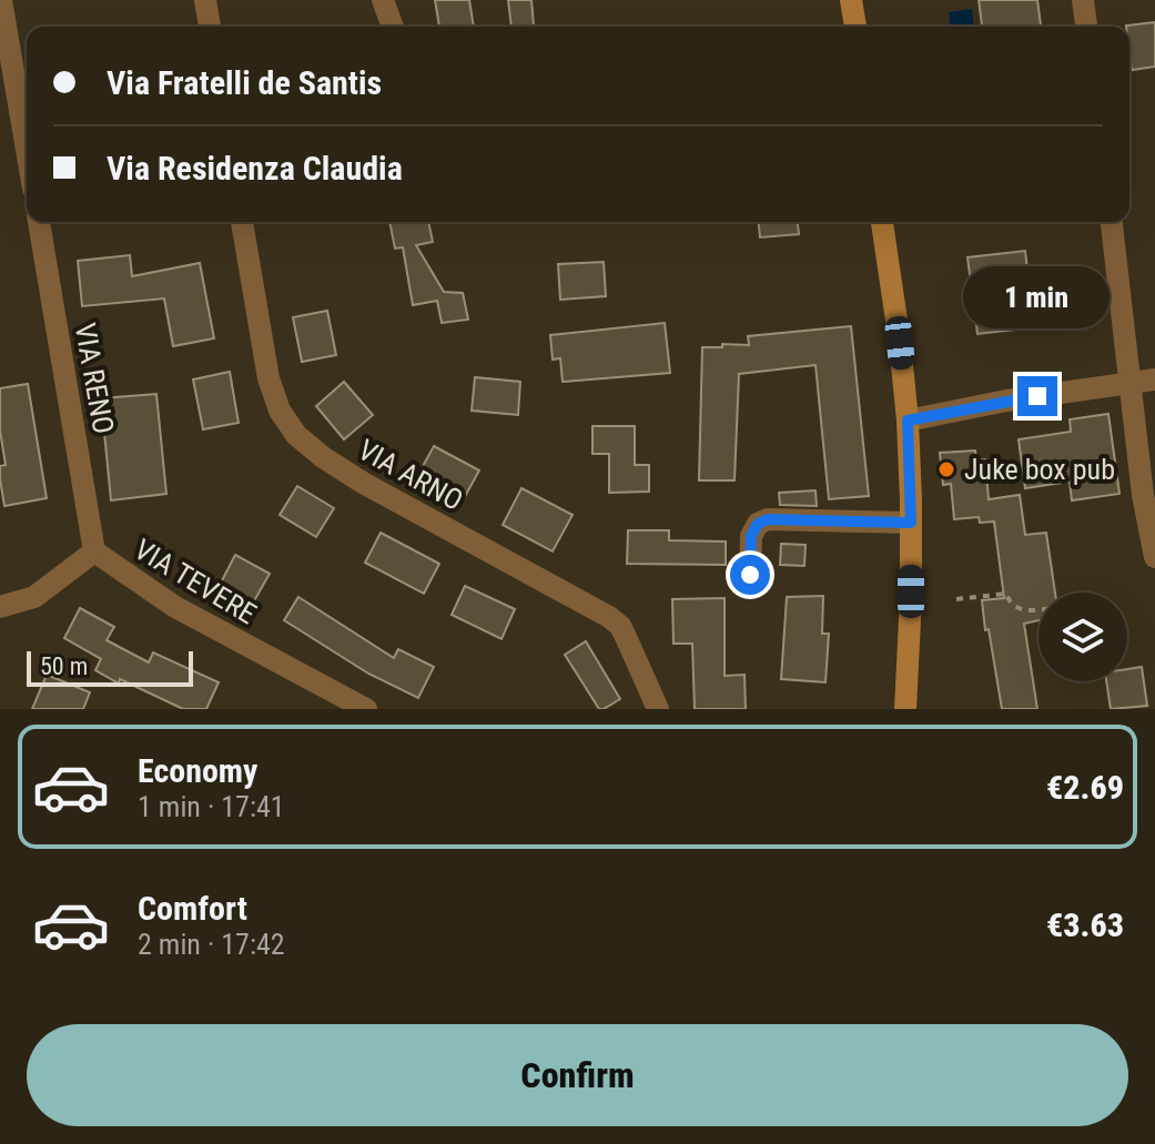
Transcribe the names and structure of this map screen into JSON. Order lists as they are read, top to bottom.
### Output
{
  "streets": {
    "street": ["VIA RENO", "VIA ARNO", "VIA TEVERE"]
  },
  "crossings": [
    ["VIA RENO", "VIA TEVERE"]
  ],
  "places": ["Juke box pub"],
  "scale_bar": "50 m",
  "page": {
    "banner": ["Via Fratelli de Santis", "Via Residenza Claudia"],
    "bubble": "1 min",
    "scale": "50 m",
    "list": [
      {
        "name": "Economy",
        "note": "1 min · 17:41",
        "value": "€2.69"
      },
      {
        "name": "Comfort",
        "note": "2 min · 17:42",
        "value": "€3.63"
      }
    ],
    "buttons": "Confirm"
  }
}
